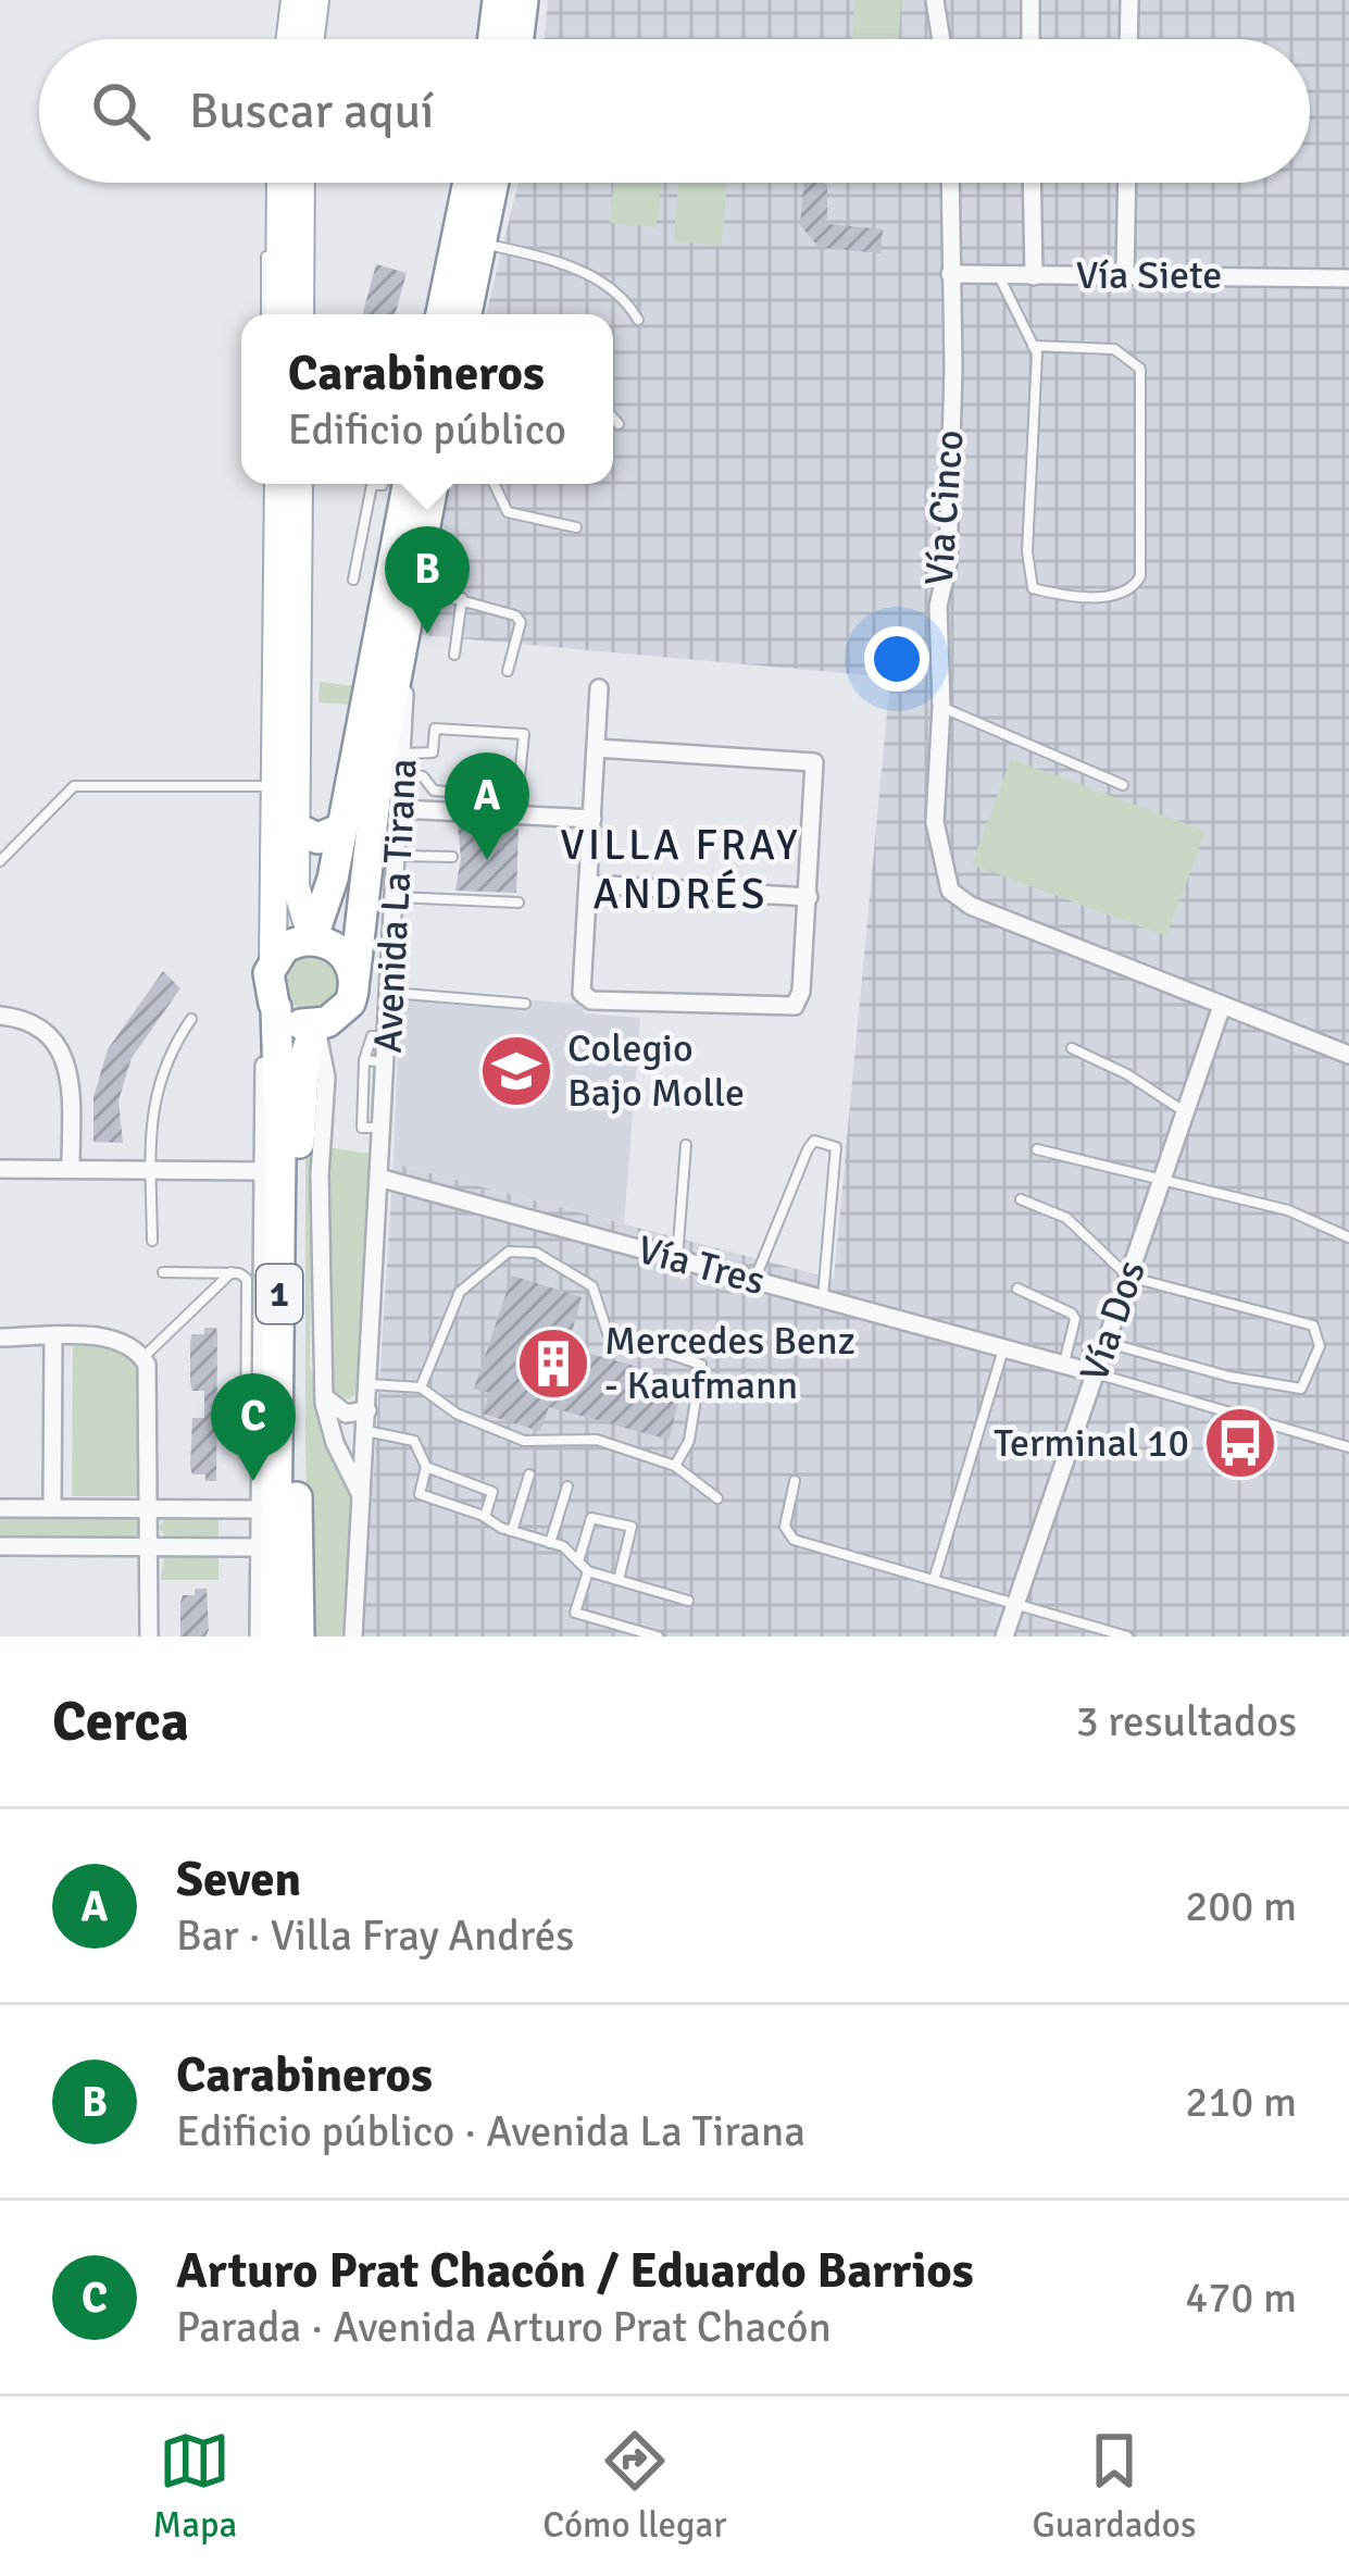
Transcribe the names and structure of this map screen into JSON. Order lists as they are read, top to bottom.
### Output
{
  "streets": {
    "highway": ["Avenida La Tirana", "1"],
    "street": [
      "Vía Siete",
      "Vía Cinco",
      "Vía Tres",
      "Vía Dos"
    ]
  },
  "crossings": [
    ["Vía Siete", "Vía Cinco"],
    ["Vía Cinco", "Vía Dos"],
    ["Avenida La Tirana", "Vía Tres"],
    ["Avenida La Tirana", "1"],
    ["Vía Tres", "Vía Dos"]
  ],
  "districts": ["VILLA FRAY ANDRÉS"],
  "places": {
    "school or university": ["Colegio Bajo Molle"],
    "building": ["Mercedes Benz - Kaufmann"],
    "bus stop": ["Terminal 10"]
  },
  "page": {
    "search": "Buscar aquí",
    "popup": ["Carabineros", "Edificio público"],
    "pins": ["B", "A", "C"],
    "heading": ["Cerca", "3 resultados"],
    "list": [
      {
        "mark": "A",
        "name": "Seven",
        "note": "Bar · Villa Fray Andrés",
        "value": "200 m"
      },
      {
        "mark": "B",
        "name": "Carabineros",
        "note": "Edificio público · Avenida La Tirana",
        "value": "210 m"
      },
      {
        "mark": "C",
        "name": "Arturo Prat Chacón / Eduardo Barrios",
        "note": "Parada · Avenida Arturo Prat Chacón",
        "value": "470 m"
      }
    ],
    "nav": ["Mapa", "Cómo llegar", "Guardados"]
  }
}
